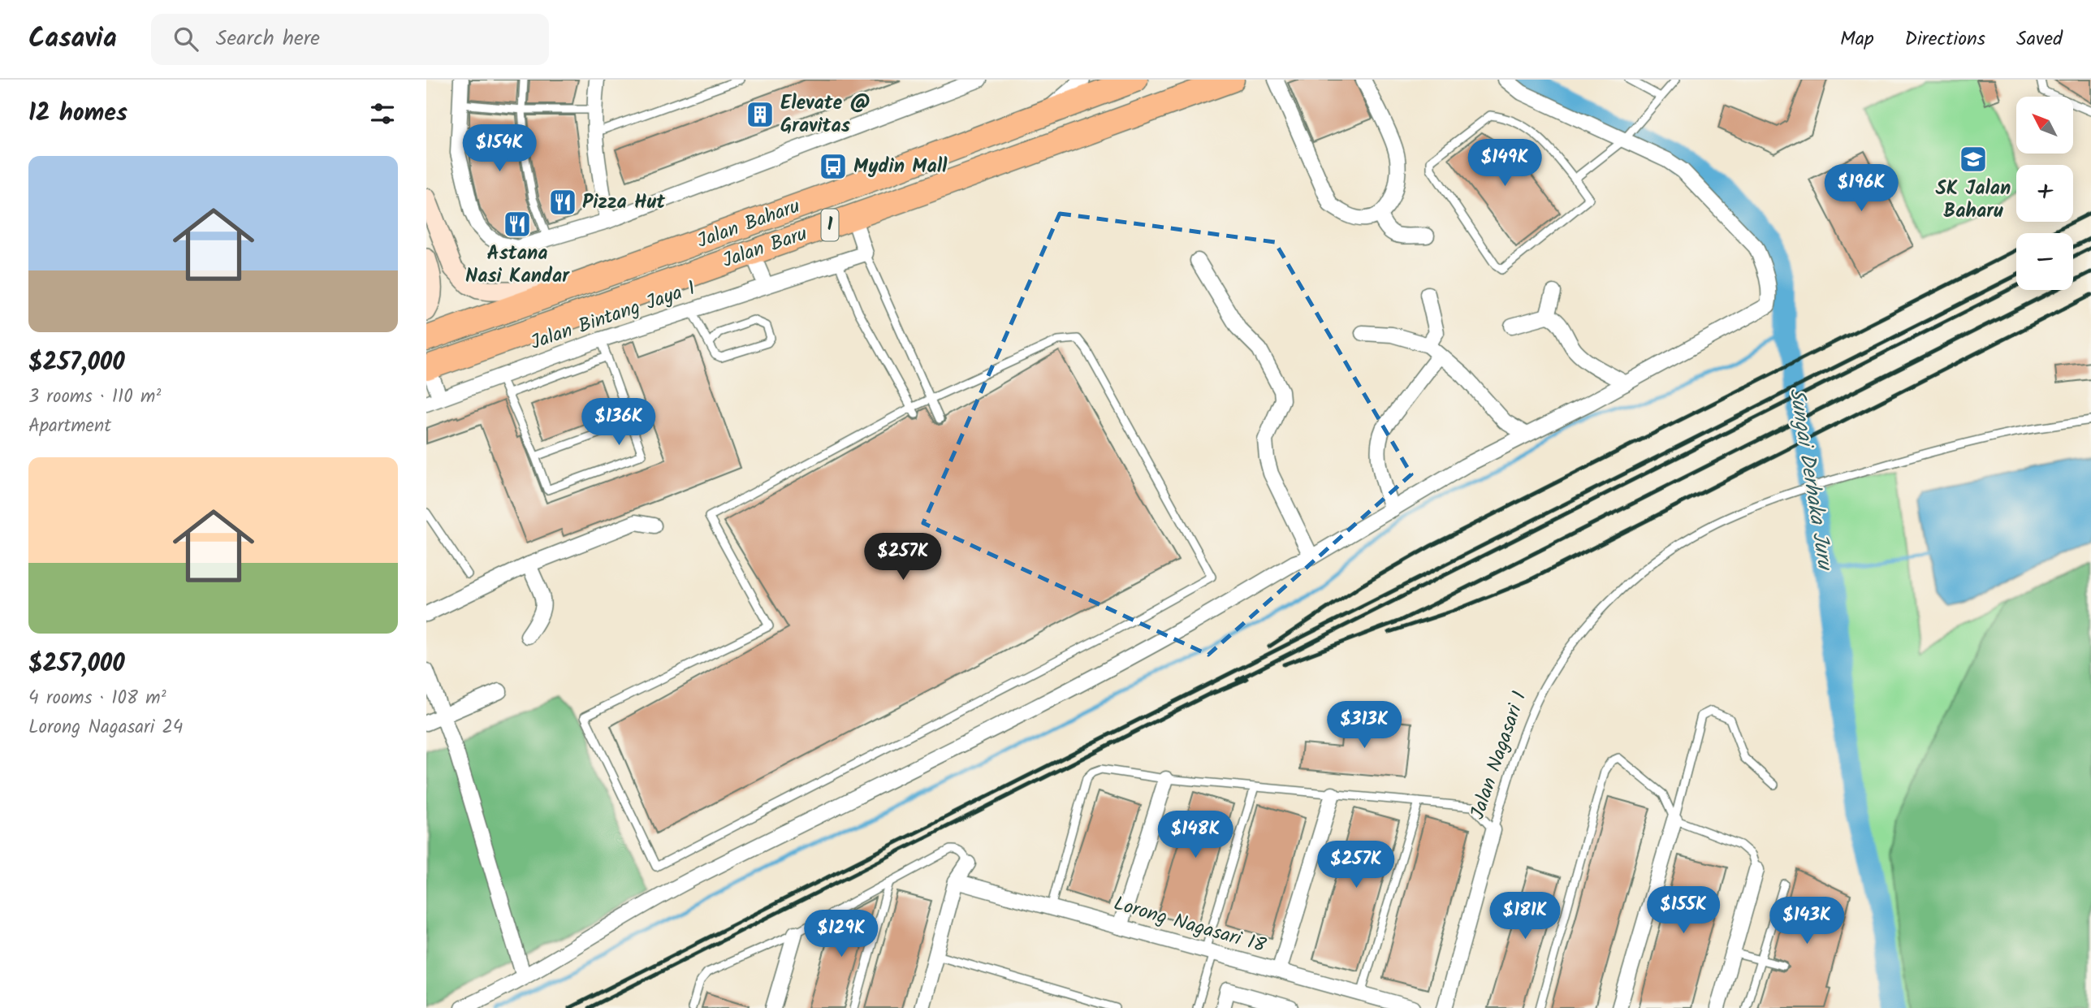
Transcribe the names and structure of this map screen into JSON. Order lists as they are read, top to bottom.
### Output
{
  "streets": {
    "highway": ["Jalan Baharu", "1", "Jalan Baru"],
    "street": ["Jalan Bintang Jaya 1", "Jalan Nagasari 1", "Lorong Nagasari 18"]
  },
  "crossings": [
    ["Jalan Baharu", "1"],
    ["Jalan Baru", "Jalan Bintang Jaya 1"]
  ],
  "water": ["Sungai Derhaka Juru"],
  "places": {
    "building": ["Elevate @ Gravitas"],
    "school or university": ["SK Jalan Baharu"],
    "bus stop": ["Mydin Mall"],
    "restaurant": ["Pizza Hut", "Astana Nasi Kandar"]
  },
  "north": "top left",
  "page": {
    "header": "Casavia",
    "search": "Search here",
    "nav": ["Map", "Directions", "Saved"],
    "heading": "12 homes",
    "map_buttons": ["+", "−"],
    "price": [
      "$154K",
      "$149K",
      "$196K",
      "$136K",
      "$257K",
      "$313K",
      "$148K",
      "$257K",
      "$155K",
      "$181K",
      "$143K",
      "$129K"
    ],
    "list": [
      {
        "name": "$257,000",
        "note": "3 rooms · 110 m² · Apartment"
      },
      {
        "name": "$257,000",
        "note": "4 rooms · 108 m² · Lorong Nagasari 24"
      }
    ]
  }
}
